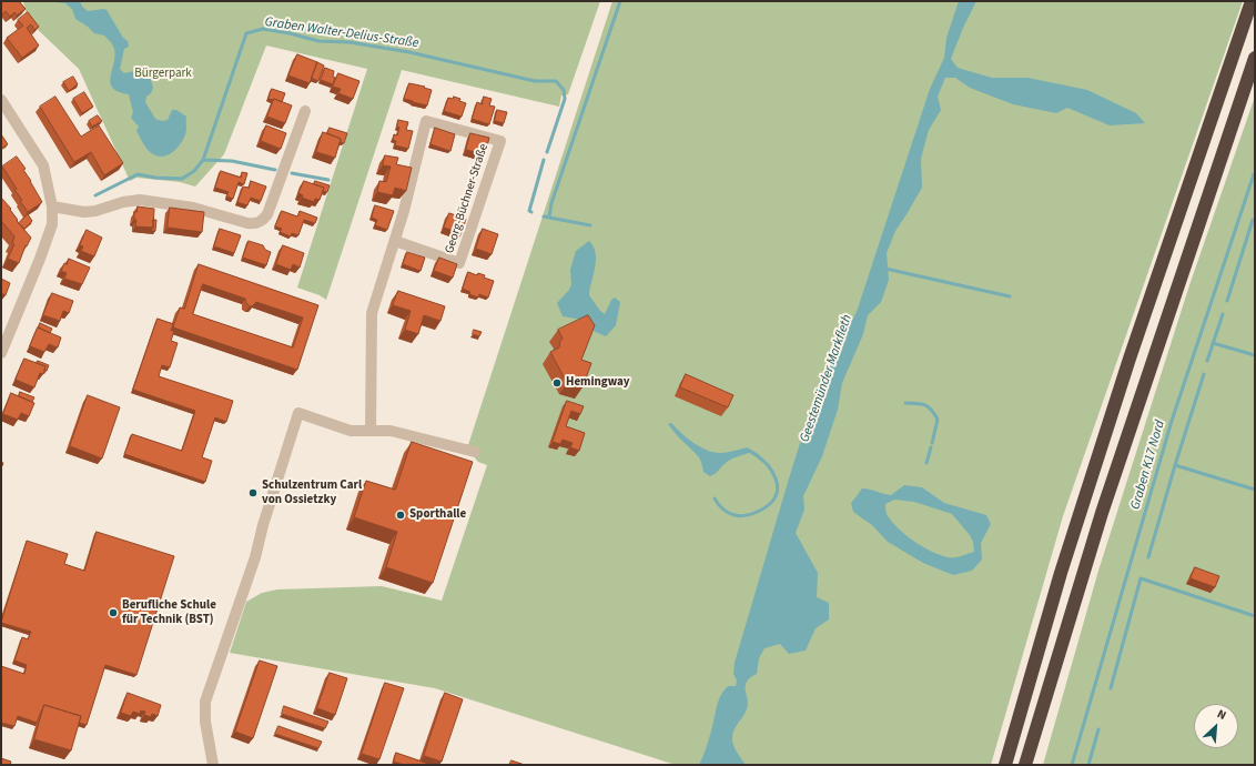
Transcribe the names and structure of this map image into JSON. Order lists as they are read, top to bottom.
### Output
{
  "streets": {
    "street": ["Georg-Büchner-Straße"]
  },
  "water": ["Graben Walter-Delius-Straße", "Geestemünder Markfleth", "Graben K17 Nord"],
  "parks": ["Bürgerpark"],
  "places": [
    "Hemingway",
    "Schulzentrum Carl von Ossietzky",
    "Sporthalle",
    "Berufliche Schule für Technik (BST)"
  ],
  "north": "top right"
}
